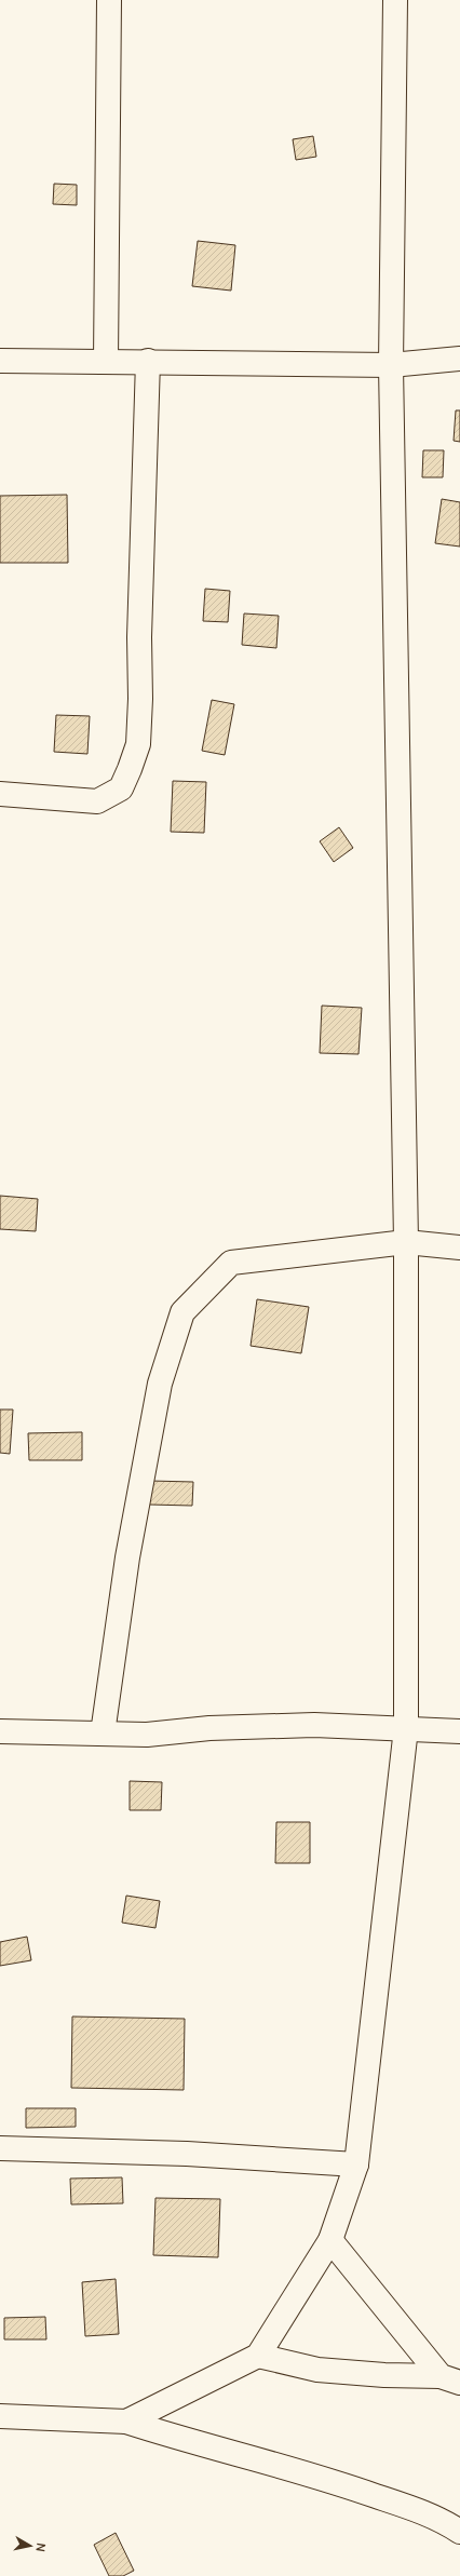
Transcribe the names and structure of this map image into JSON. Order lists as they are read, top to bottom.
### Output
{
  "north": "right"
}
